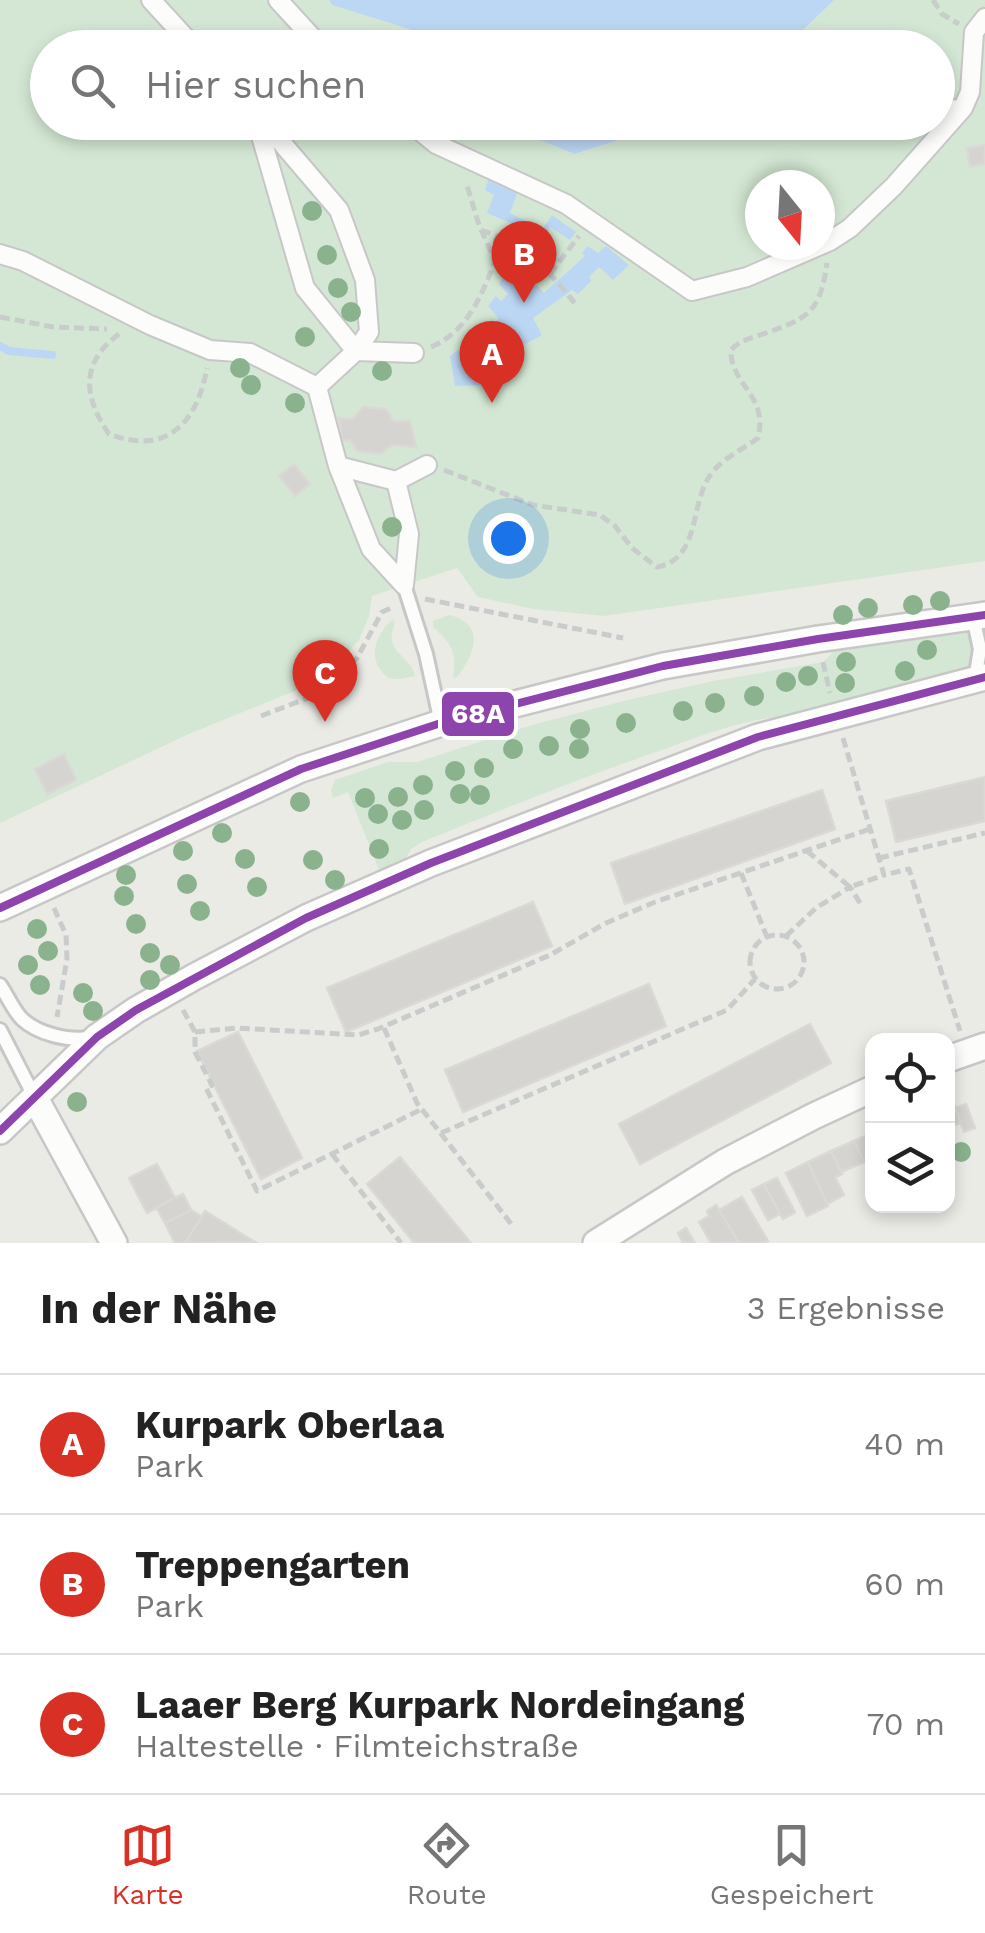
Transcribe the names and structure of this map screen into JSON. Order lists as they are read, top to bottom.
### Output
{
  "lines": ["transit line 68A"],
  "north": "bottom",
  "page": {
    "search": "Hier suchen",
    "pins": ["B", "A", "C"],
    "heading": ["In der Nähe", "3 Ergebnisse"],
    "list": [
      {
        "mark": "A",
        "name": "Kurpark Oberlaa",
        "note": "Park",
        "value": "40 m"
      },
      {
        "mark": "B",
        "name": "Treppengarten",
        "note": "Park",
        "value": "60 m"
      },
      {
        "mark": "C",
        "name": "Laaer Berg Kurpark Nordeingang",
        "note": "Haltestelle · Filmteichstraße",
        "value": "70 m"
      }
    ],
    "nav": ["Karte", "Route", "Gespeichert"]
  }
}
